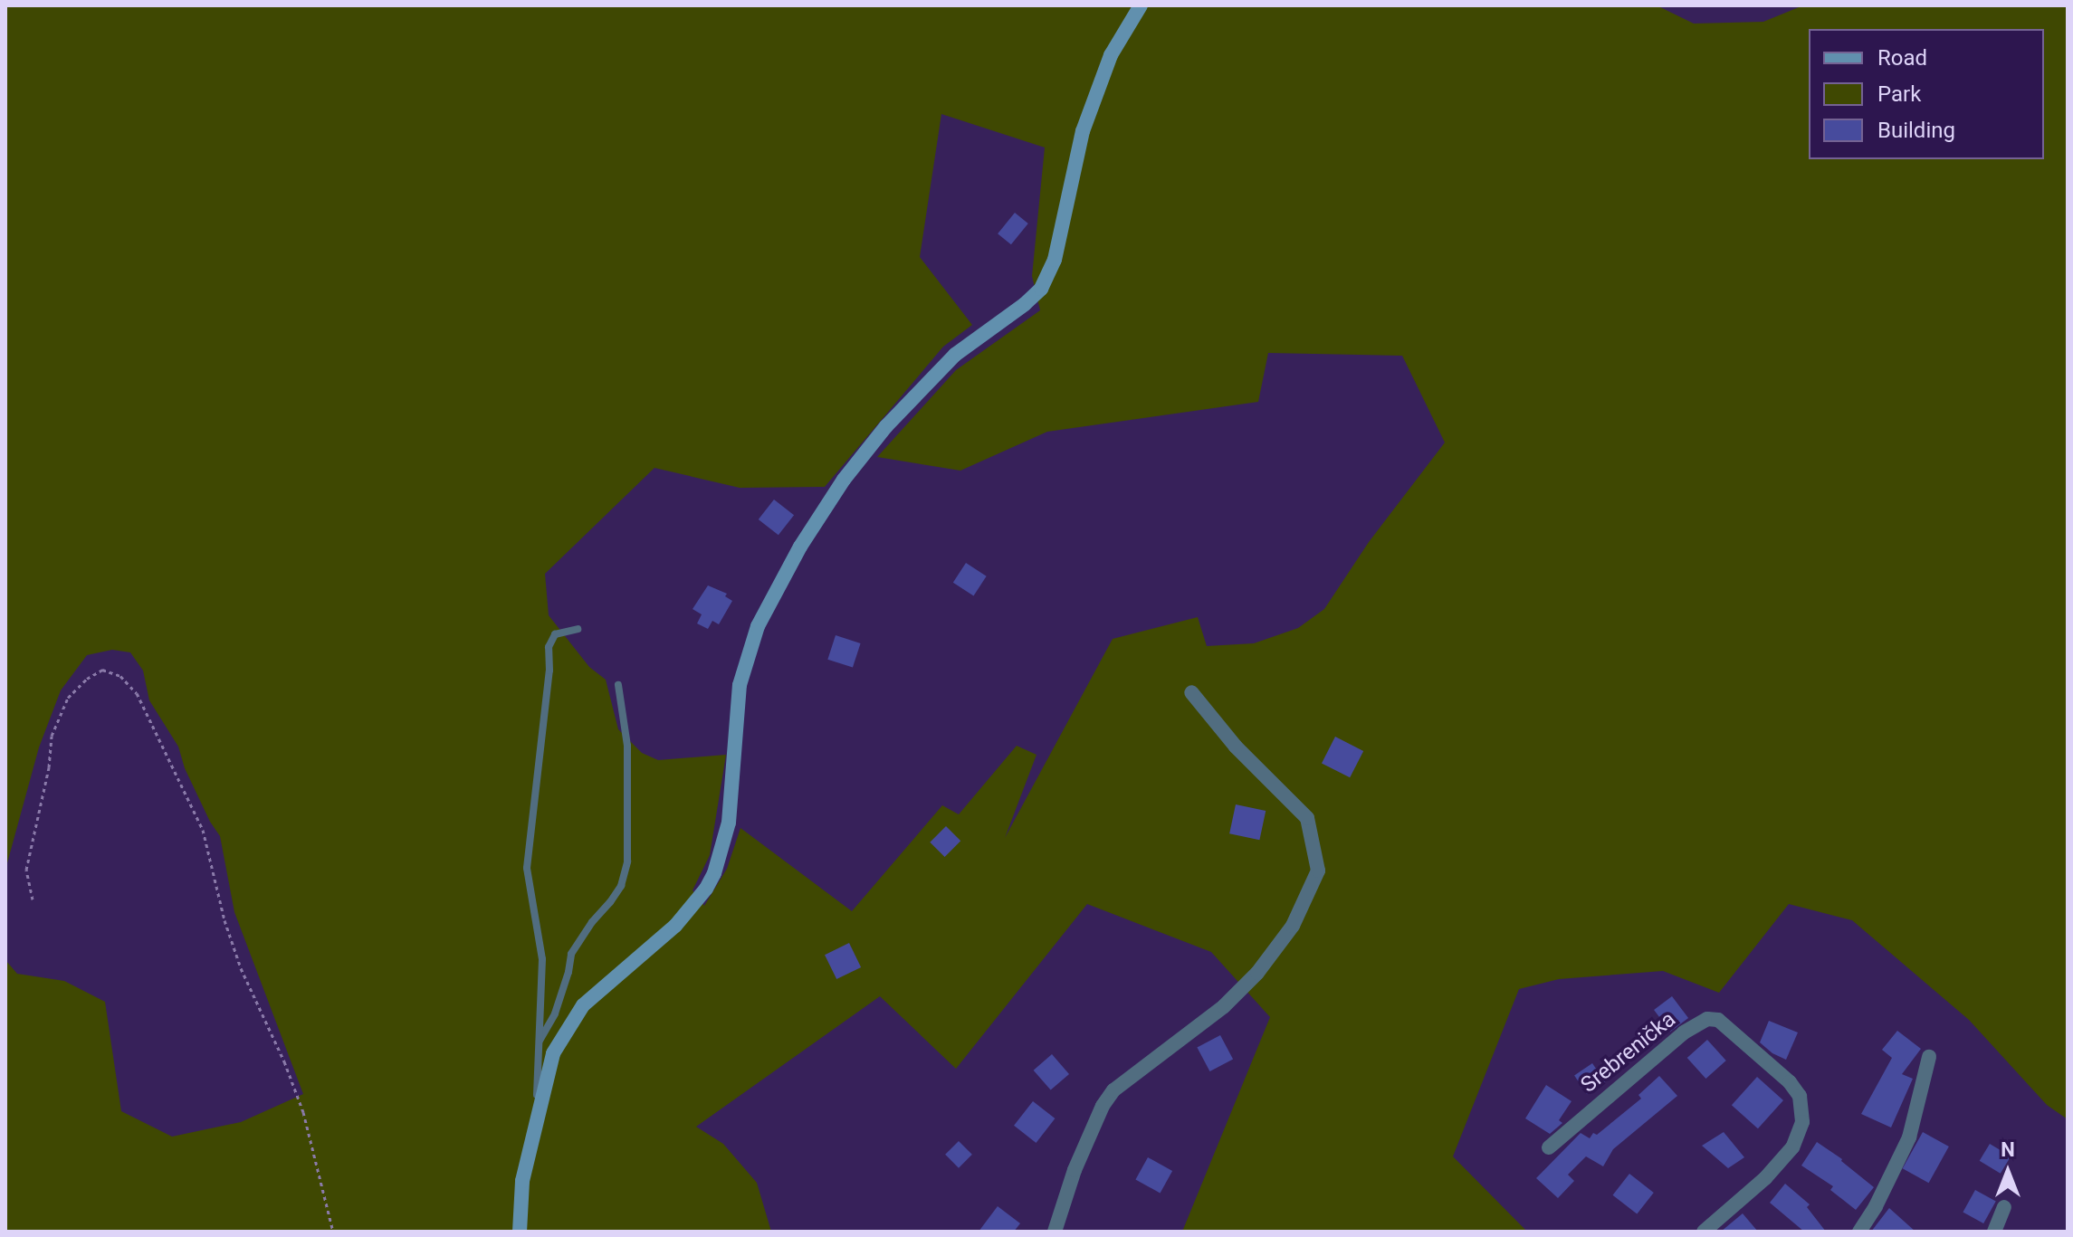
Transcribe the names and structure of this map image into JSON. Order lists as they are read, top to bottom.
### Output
{
  "streets": {
    "street": ["Srebrenička"]
  },
  "legend": ["Road", "Park", "Building"],
  "north": "top"
}
